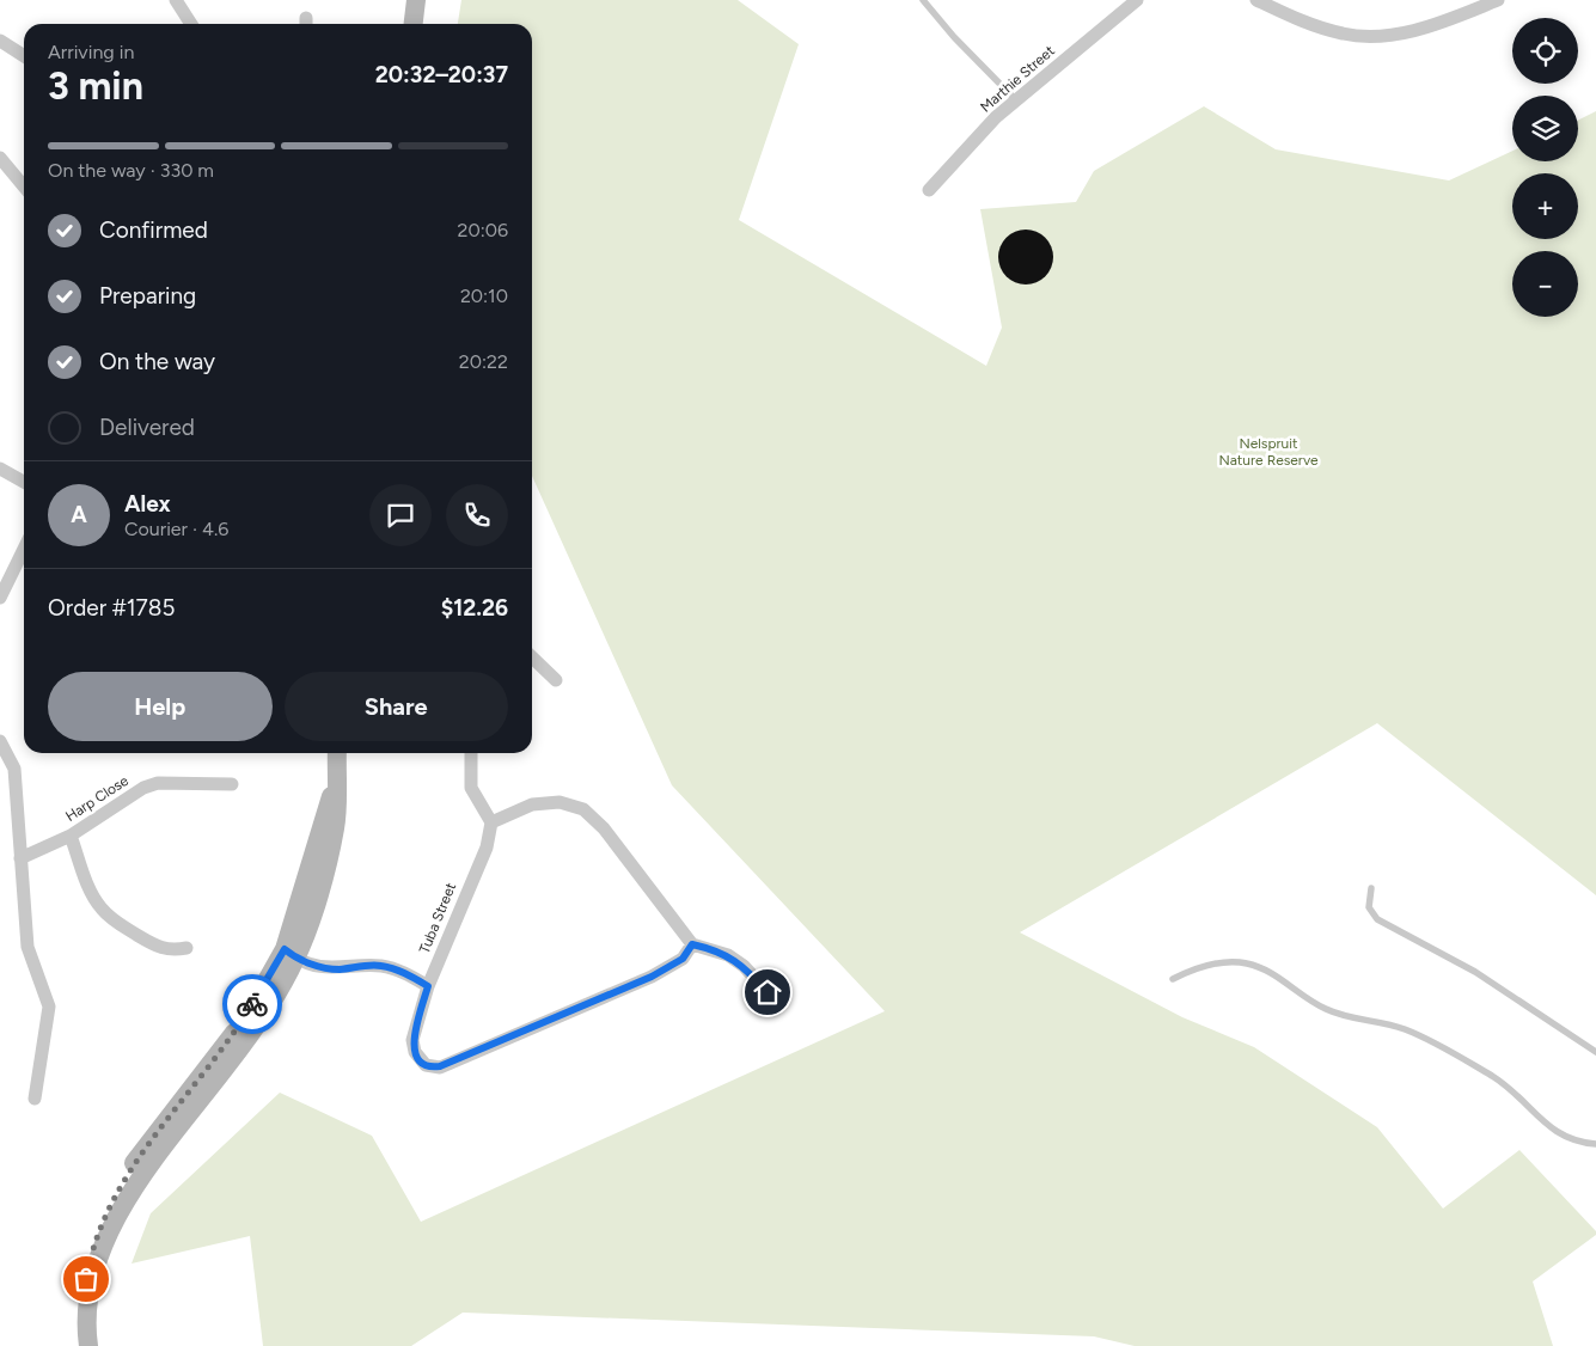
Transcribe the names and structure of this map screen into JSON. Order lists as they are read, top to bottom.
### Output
{
  "streets": {
    "street": ["Marthie Street", "Harp Close", "Tuba Street"]
  },
  "parks": ["Nelspruit Nature Reserve"],
  "page": {
    "map_buttons": ["+", "−"],
    "heading": ["3 min", "Arriving in", "20:32–20:37"],
    "panel": [
      "Alex",
      "Courier · 4.6",
      "Order #1785",
      "$12.26"
    ],
    "bar": "On the way · 330 m",
    "list": [
      ["Confirmed", "20:06"],
      ["Preparing", "20:10"],
      ["On the way", "20:22"],
      "Delivered"
    ],
    "round": "A",
    "buttons": ["Help", "Share"]
  }
}
